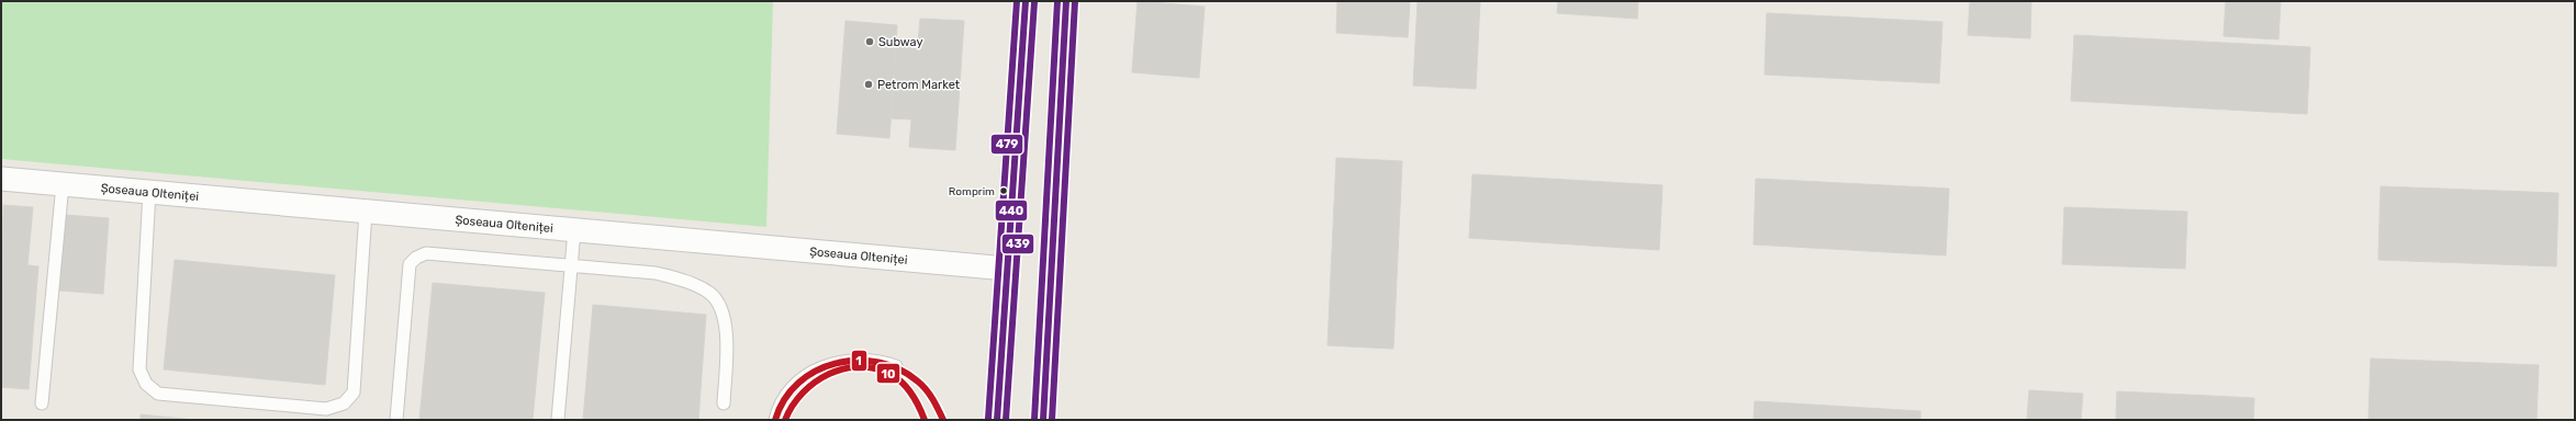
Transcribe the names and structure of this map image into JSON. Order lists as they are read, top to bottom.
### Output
{
  "streets": {
    "street": ["Șoseaua Olteniței"]
  },
  "places": ["Subway", "Petrom Market", "Romprim"],
  "lines": [
    "transit line 440",
    "transit line 439",
    "transit line 479",
    "transit line 1",
    "transit line 10"
  ]
}
